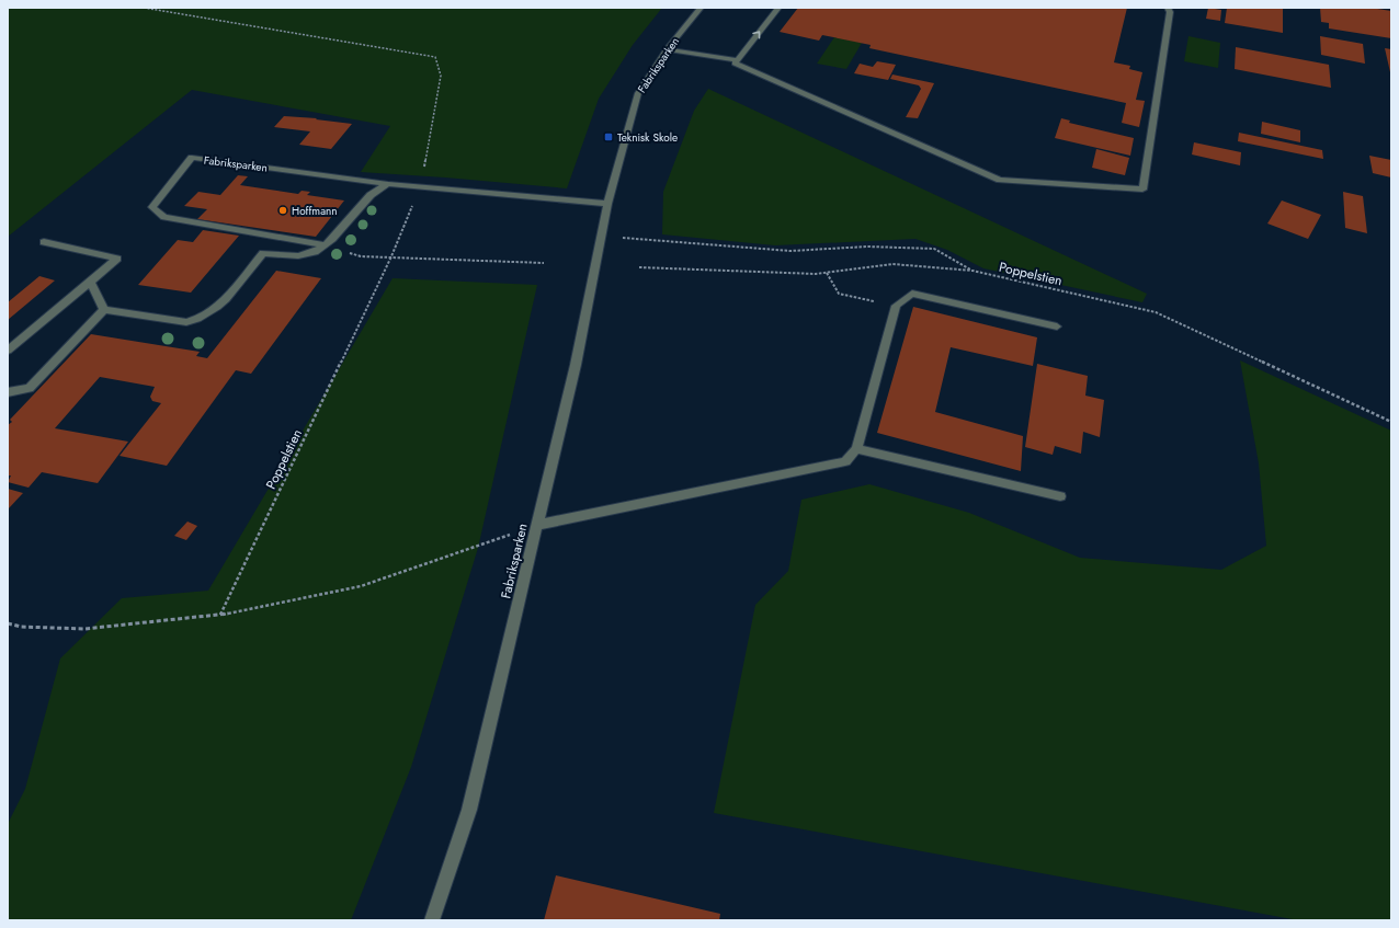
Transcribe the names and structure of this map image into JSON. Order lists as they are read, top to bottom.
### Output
{
  "streets": {
    "street": ["Fabriksparken"],
    "path": ["Poppelstien"]
  },
  "crossings": [
    ["Fabriksparken", "Poppelstien"]
  ],
  "places": {
    "transit": ["Teknisk Skole"],
    "other": ["Hoffmann"]
  }
}
